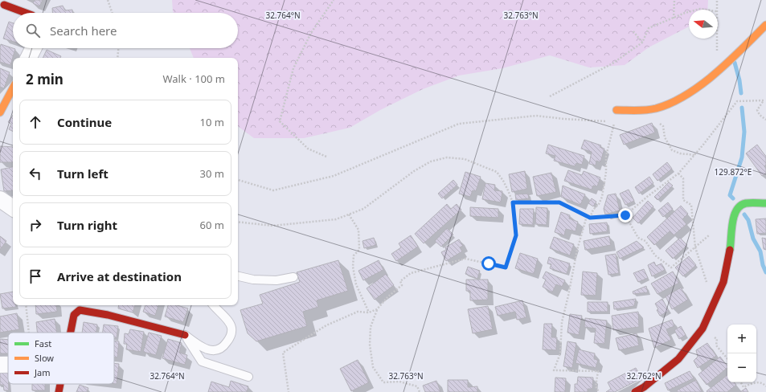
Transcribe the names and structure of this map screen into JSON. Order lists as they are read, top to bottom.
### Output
{
  "legend": ["Fast", "Slow", "Jam"],
  "north": "left",
  "page": {
    "search": "Search here",
    "heading": ["2 min", "Walk · 100 m"],
    "list": [
      ["Continue", "10 m"],
      ["Turn left", "30 m"],
      ["Turn right", "60 m"],
      "Arrive at destination"
    ],
    "map_buttons": ["+", "−"]
  },
  "coordinates": [
    "32.764°N",
    "32.763°N",
    "129.872°E",
    "32.762°N"
  ]
}
